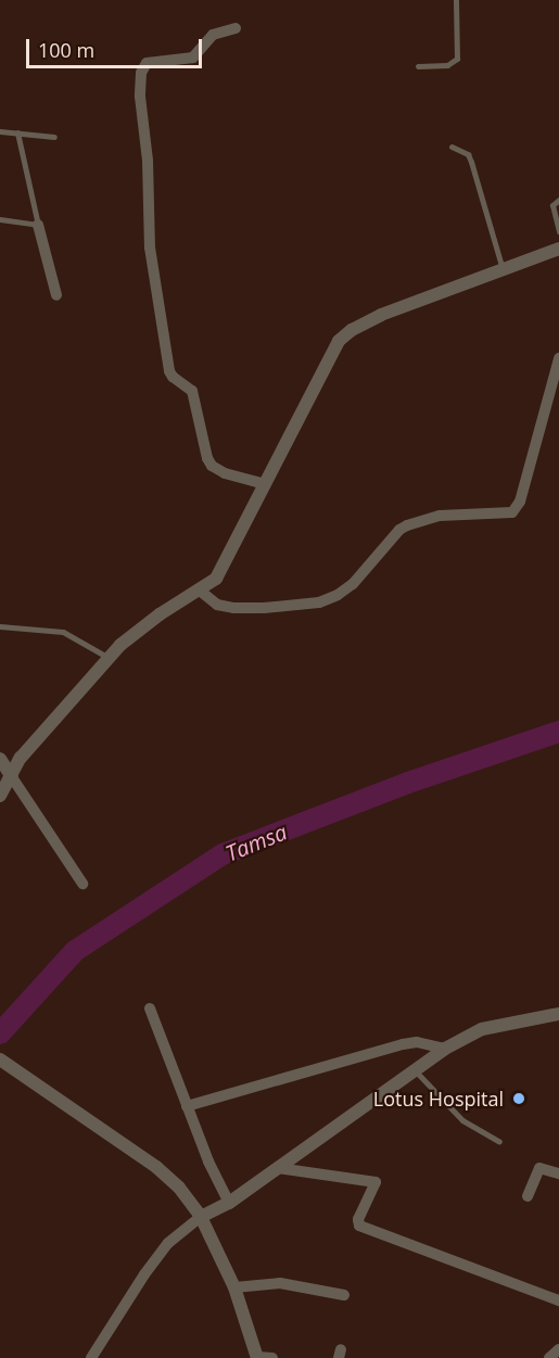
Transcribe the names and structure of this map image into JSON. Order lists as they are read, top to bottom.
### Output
{
  "water": ["Tamsa"],
  "places": ["Lotus Hospital"],
  "scale_bar": "100 m"
}
